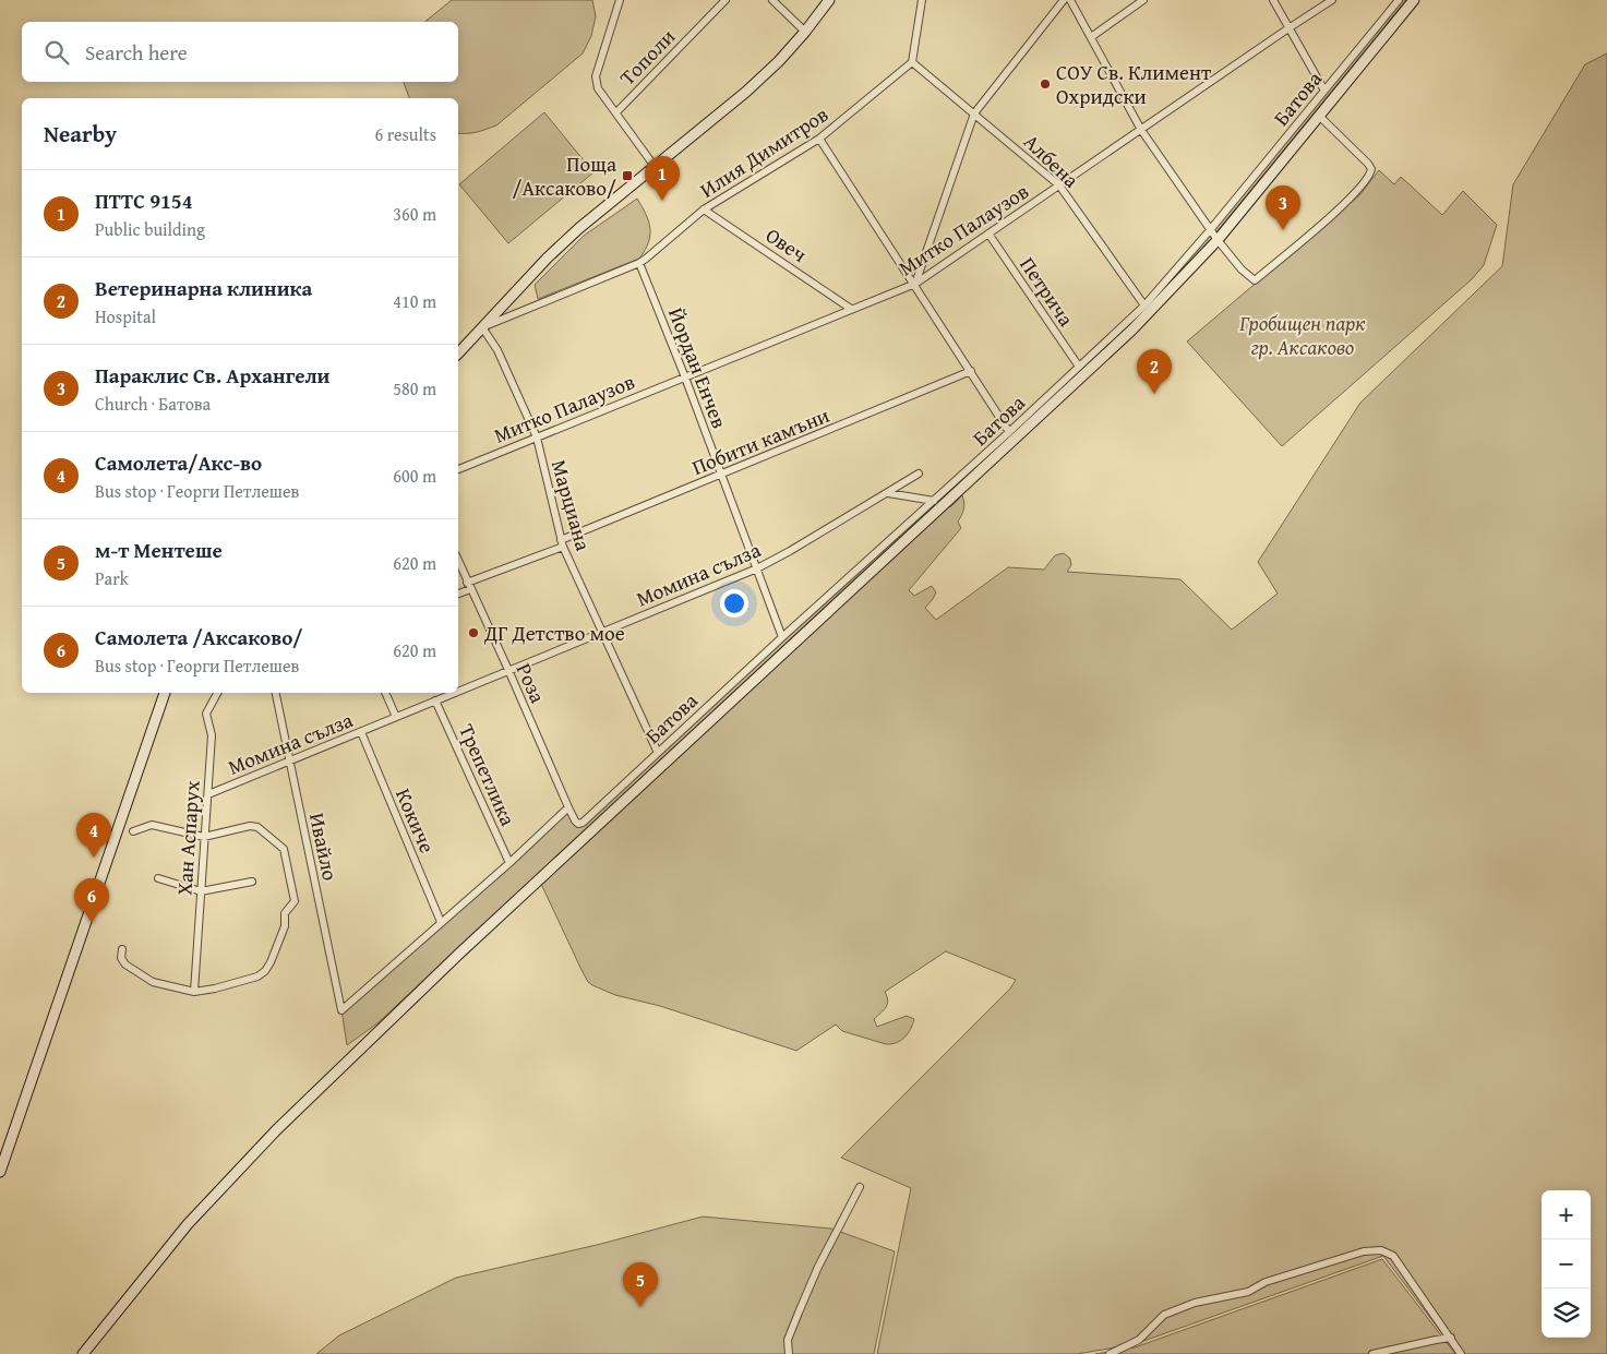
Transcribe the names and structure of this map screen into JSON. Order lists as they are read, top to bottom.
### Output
{
  "streets": {
    "street": [
      "Тополи",
      "Батова",
      "Илия Димитров",
      "Албена",
      "Митко Палаузов",
      "Овеч",
      "Петрича",
      "Йордан Енчев",
      "Побити камъни",
      "Марциана",
      "Момина сълза",
      "Роза",
      "Трепетлика",
      "Кокиче",
      "Хан Аспарух",
      "Ивайло"
    ]
  },
  "crossings": [
    ["Батова", "Албена"],
    ["Батова", "Петрича"],
    ["Батова", "Йордан Енчев"],
    ["Батова", "Марциана"],
    ["Батова", "Роза"],
    ["Илия Димитров", "Албена"],
    ["Илия Димитров", "Овеч"],
    ["Илия Димитров", "Йордан Енчев"],
    ["Илия Димитров", "Марциана"],
    ["Албена", "Митко Палаузов"],
    ["Митко Палаузов", "Овеч"],
    ["Митко Палаузов", "Петрича"],
    ["Митко Палаузов", "Йордан Енчев"],
    ["Митко Палаузов", "Марциана"],
    ["Йордан Енчев", "Побити камъни"],
    ["Йордан Енчев", "Момина сълза"],
    ["Побити камъни", "Марциана"],
    ["Побити камъни", "Роза"],
    ["Марциана", "Момина сълза"],
    ["Момина сълза", "Роза"],
    ["Момина сълза", "Трепетлика"],
    ["Момина сълза", "Кокиче"],
    ["Момина сълза", "Хан Аспарух"],
    ["Момина сълза", "Ивайло"],
    ["Кокиче", "Ивайло"]
  ],
  "parks": ["Гробищен парк гр. Аксаково"],
  "places": {
    "other": ["СОУ Св. Климент Охридски", "ДГ Детство мое"],
    "transit": ["Поща /Аксаково/"]
  },
  "page": {
    "search": "Search here",
    "heading": ["Nearby", "6 results"],
    "pins": [
      "1",
      "3",
      "2",
      "4",
      "6",
      "5"
    ],
    "list": [
      {
        "mark": "1",
        "name": "ПТТС 9154",
        "note": "Public building",
        "value": "360 m"
      },
      {
        "mark": "2",
        "name": "Ветеринарна клиника",
        "note": "Hospital",
        "value": "410 m"
      },
      {
        "mark": "3",
        "name": "Параклис Св. Архангели",
        "note": "Church · Батова",
        "value": "580 m"
      },
      {
        "mark": "4",
        "name": "Самолета/Акс-во",
        "note": "Bus stop · Георги Петлешев",
        "value": "600 m"
      },
      {
        "mark": "5",
        "name": "м-т Ментeше",
        "note": "Park",
        "value": "620 m"
      },
      {
        "mark": "6",
        "name": "Самолета /Аксаково/",
        "note": "Bus stop · Георги Петлешев",
        "value": "620 m"
      }
    ],
    "map_buttons": ["+", "−"]
  }
}
